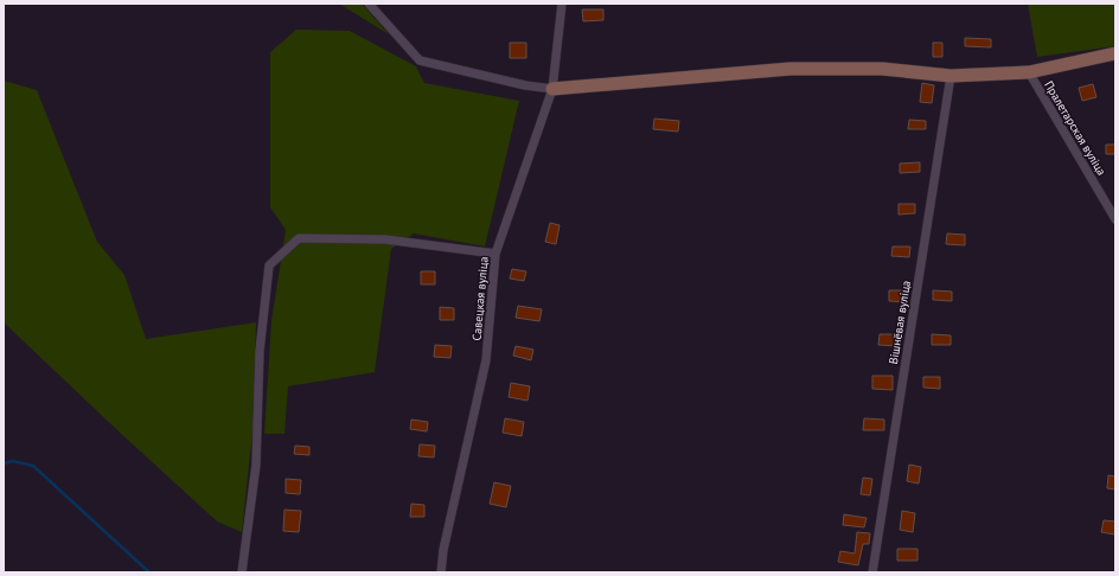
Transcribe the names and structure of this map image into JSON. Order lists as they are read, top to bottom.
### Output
{
  "streets": {
    "street": ["Пралетарская вуліца", "Савецкая вуліца", "Вішнёвая вуліца"]
  }
}
